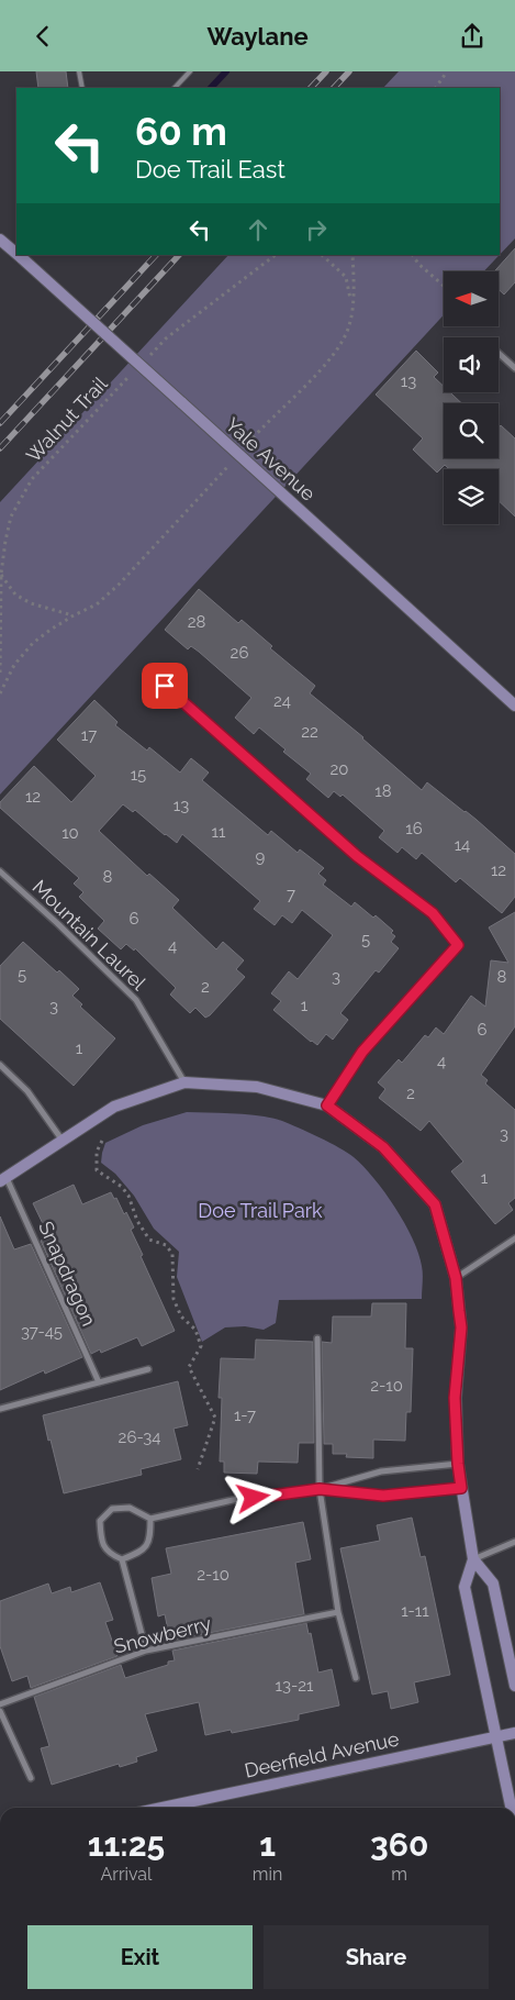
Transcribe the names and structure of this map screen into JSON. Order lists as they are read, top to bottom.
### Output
{
  "streets": {
    "street": [
      "Yale Avenue",
      "Mountain Laurel",
      "Snapdragon",
      "Snowberry",
      "Deerfield Avenue"
    ],
    "path": ["Walnut Trail"]
  },
  "parks": ["Doe Trail Park"],
  "house_numbers": [
    "13",
    "28",
    "26",
    "24",
    "22",
    "17",
    "20",
    "15",
    "18",
    "12",
    "13",
    "16",
    "11",
    "10",
    "14",
    "9",
    "12",
    "8",
    "7",
    "6",
    "5",
    "4",
    "5",
    "3",
    "8",
    "2",
    "1",
    "3",
    "6",
    "1",
    "4",
    "2",
    "3",
    "1",
    "37-45",
    "2-10",
    "1-7",
    "26-34",
    "2-10",
    "1-11",
    "13-21"
  ],
  "north": "left",
  "page": {
    "header": "Waylane",
    "turn": ["60 m", "Doe Trail East"],
    "eta": [
      "11:25",
      "Arrival",
      "1",
      "min",
      "360",
      "m"
    ],
    "buttons": ["Exit", "Share"]
  }
}
